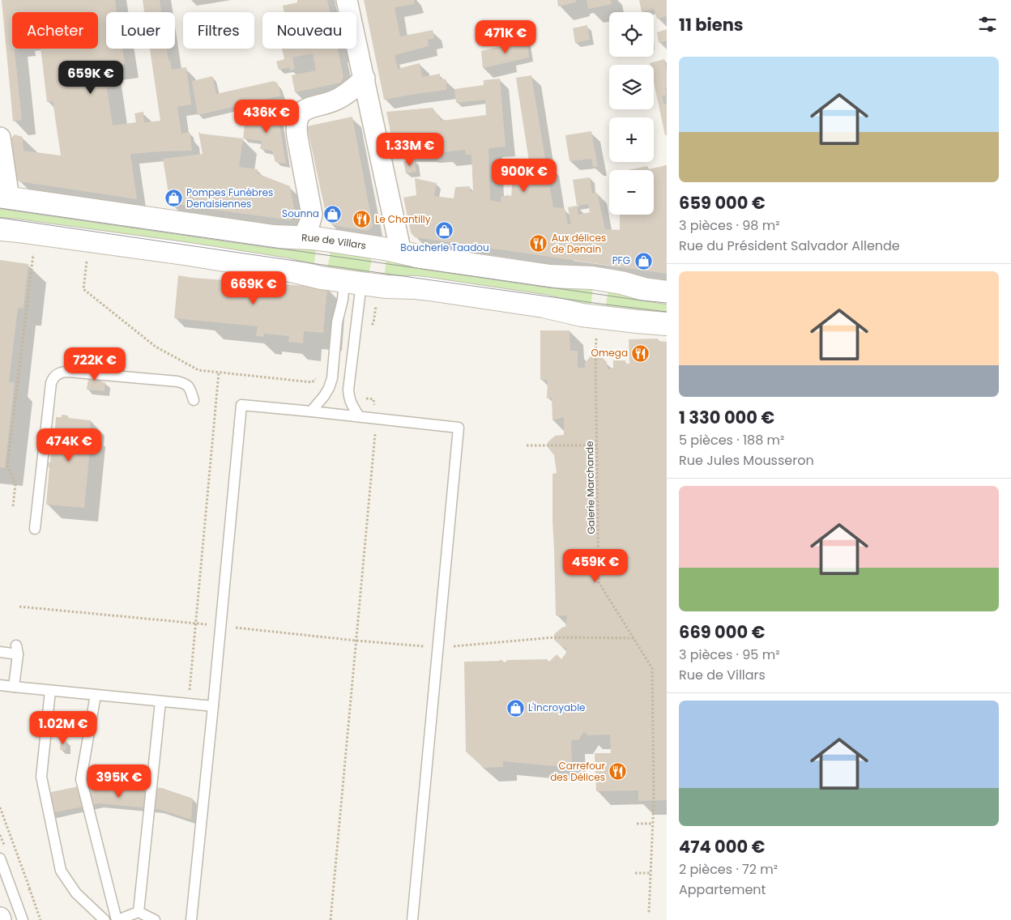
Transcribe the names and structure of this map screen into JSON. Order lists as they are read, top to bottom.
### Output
{
  "streets": {
    "street": ["Rue de Villars"],
    "path": ["Galerie Marchande"]
  },
  "places": {
    "shop": [
      "Pompes Funèbres Denaisiennes",
      "Sounna",
      "Boucherie Taadou",
      "PFG",
      "L'Incroyable"
    ],
    "restaurant": [
      "Le Chantilly",
      "Aux délices de Denain",
      "Omega",
      "Carrefour des Délices"
    ]
  },
  "page": {
    "heading": "11 biens",
    "map_buttons": ["+", "−"],
    "chip": [
      "Acheter",
      "Louer",
      "Filtres",
      "Nouveau"
    ],
    "price": [
      "471K €",
      "659K €",
      "436K €",
      "1.33M €",
      "900K €",
      "669K €",
      "722K €",
      "474K €",
      "459K €",
      "1.02M €",
      "395K €"
    ],
    "list": [
      {
        "name": "659 000 €",
        "note": "3 pièces · 98 m² · Rue du Président Salvador Allende"
      },
      {
        "name": "1 330 000 €",
        "note": "5 pièces · 188 m² · Rue Jules Mousseron"
      },
      {
        "name": "669 000 €",
        "note": "3 pièces · 95 m² · Rue de Villars"
      },
      {
        "name": "474 000 €",
        "note": "2 pièces · 72 m² · Appartement"
      }
    ]
  }
}
